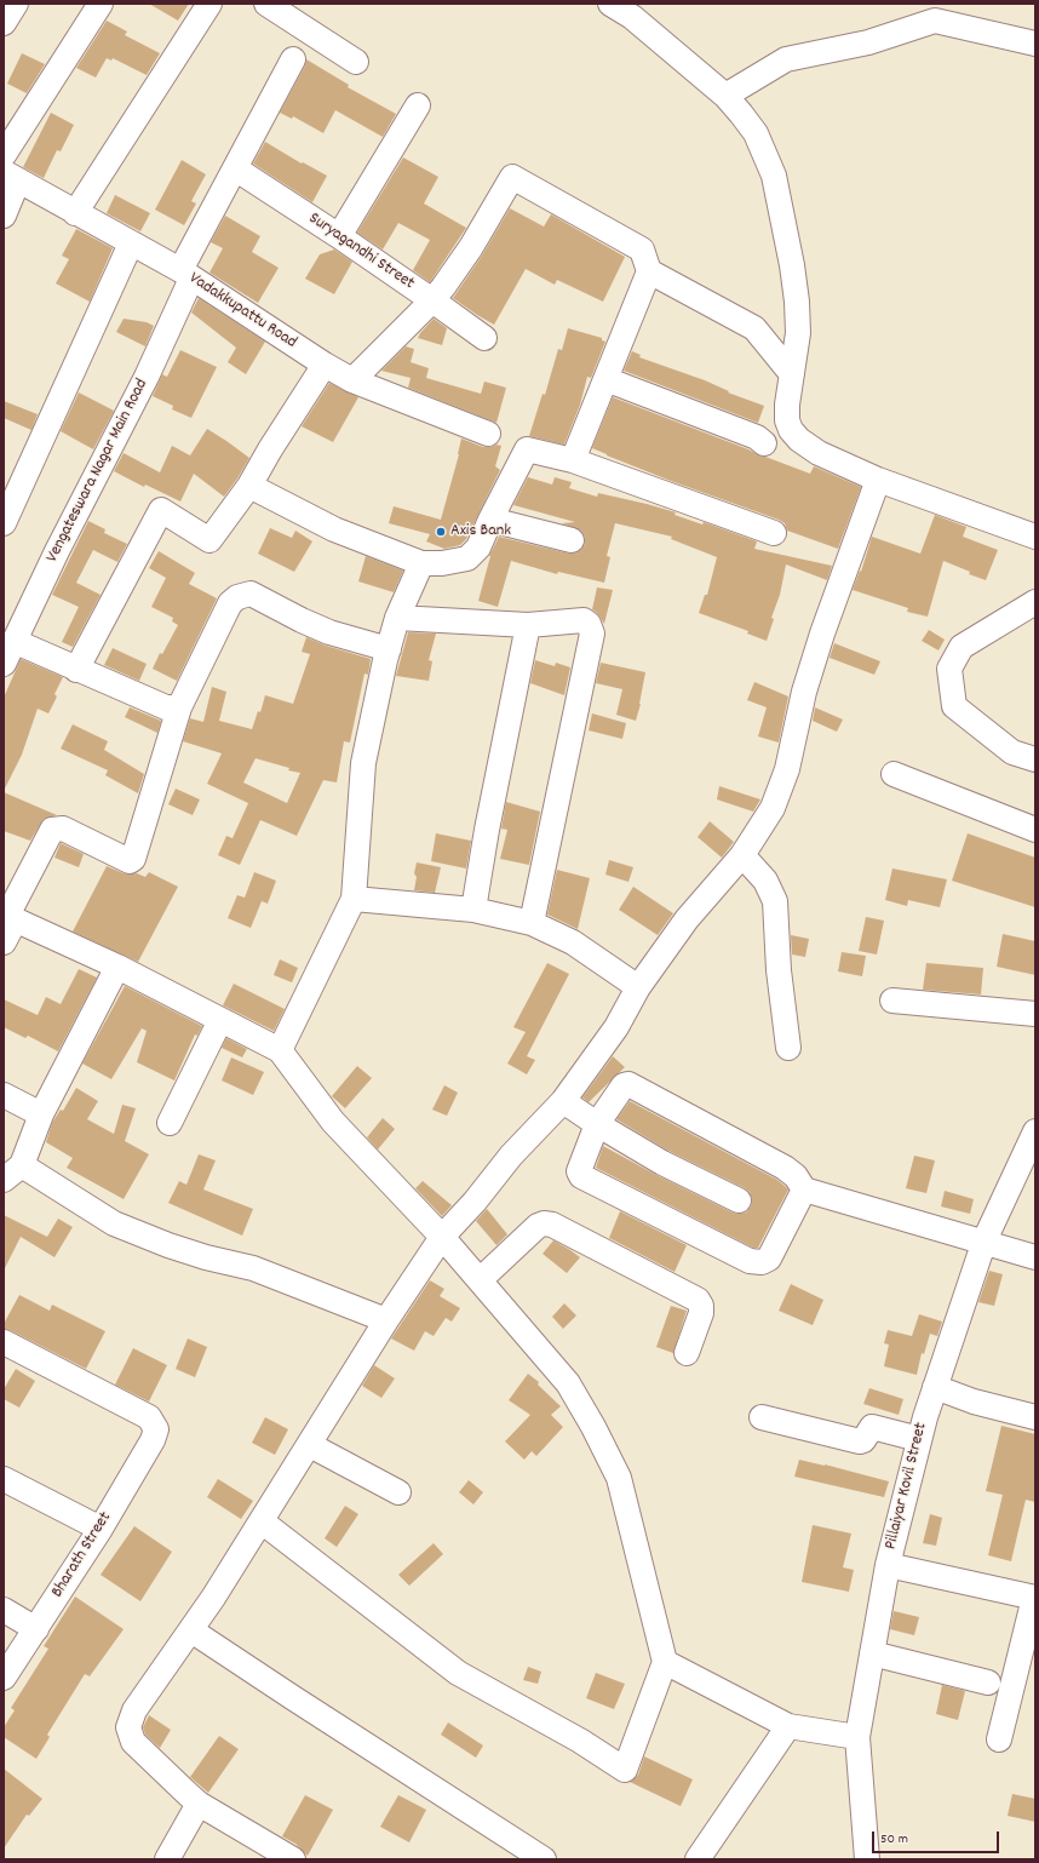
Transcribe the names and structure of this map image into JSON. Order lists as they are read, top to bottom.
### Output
{
  "streets": {
    "street": [
      "Suryagandhi Street",
      "Vadakkupattu Road",
      "Vengateswara Nagar Main Road",
      "Pillaiyar Kovil Street",
      "Bharath Street"
    ]
  },
  "crossings": [
    ["Suryagandhi Street", "Vengateswara Nagar Main Road"],
    ["Vadakkupattu Road", "Vengateswara Nagar Main Road"]
  ],
  "places": ["Axis Bank"],
  "scale_bar": "50 m"
}
